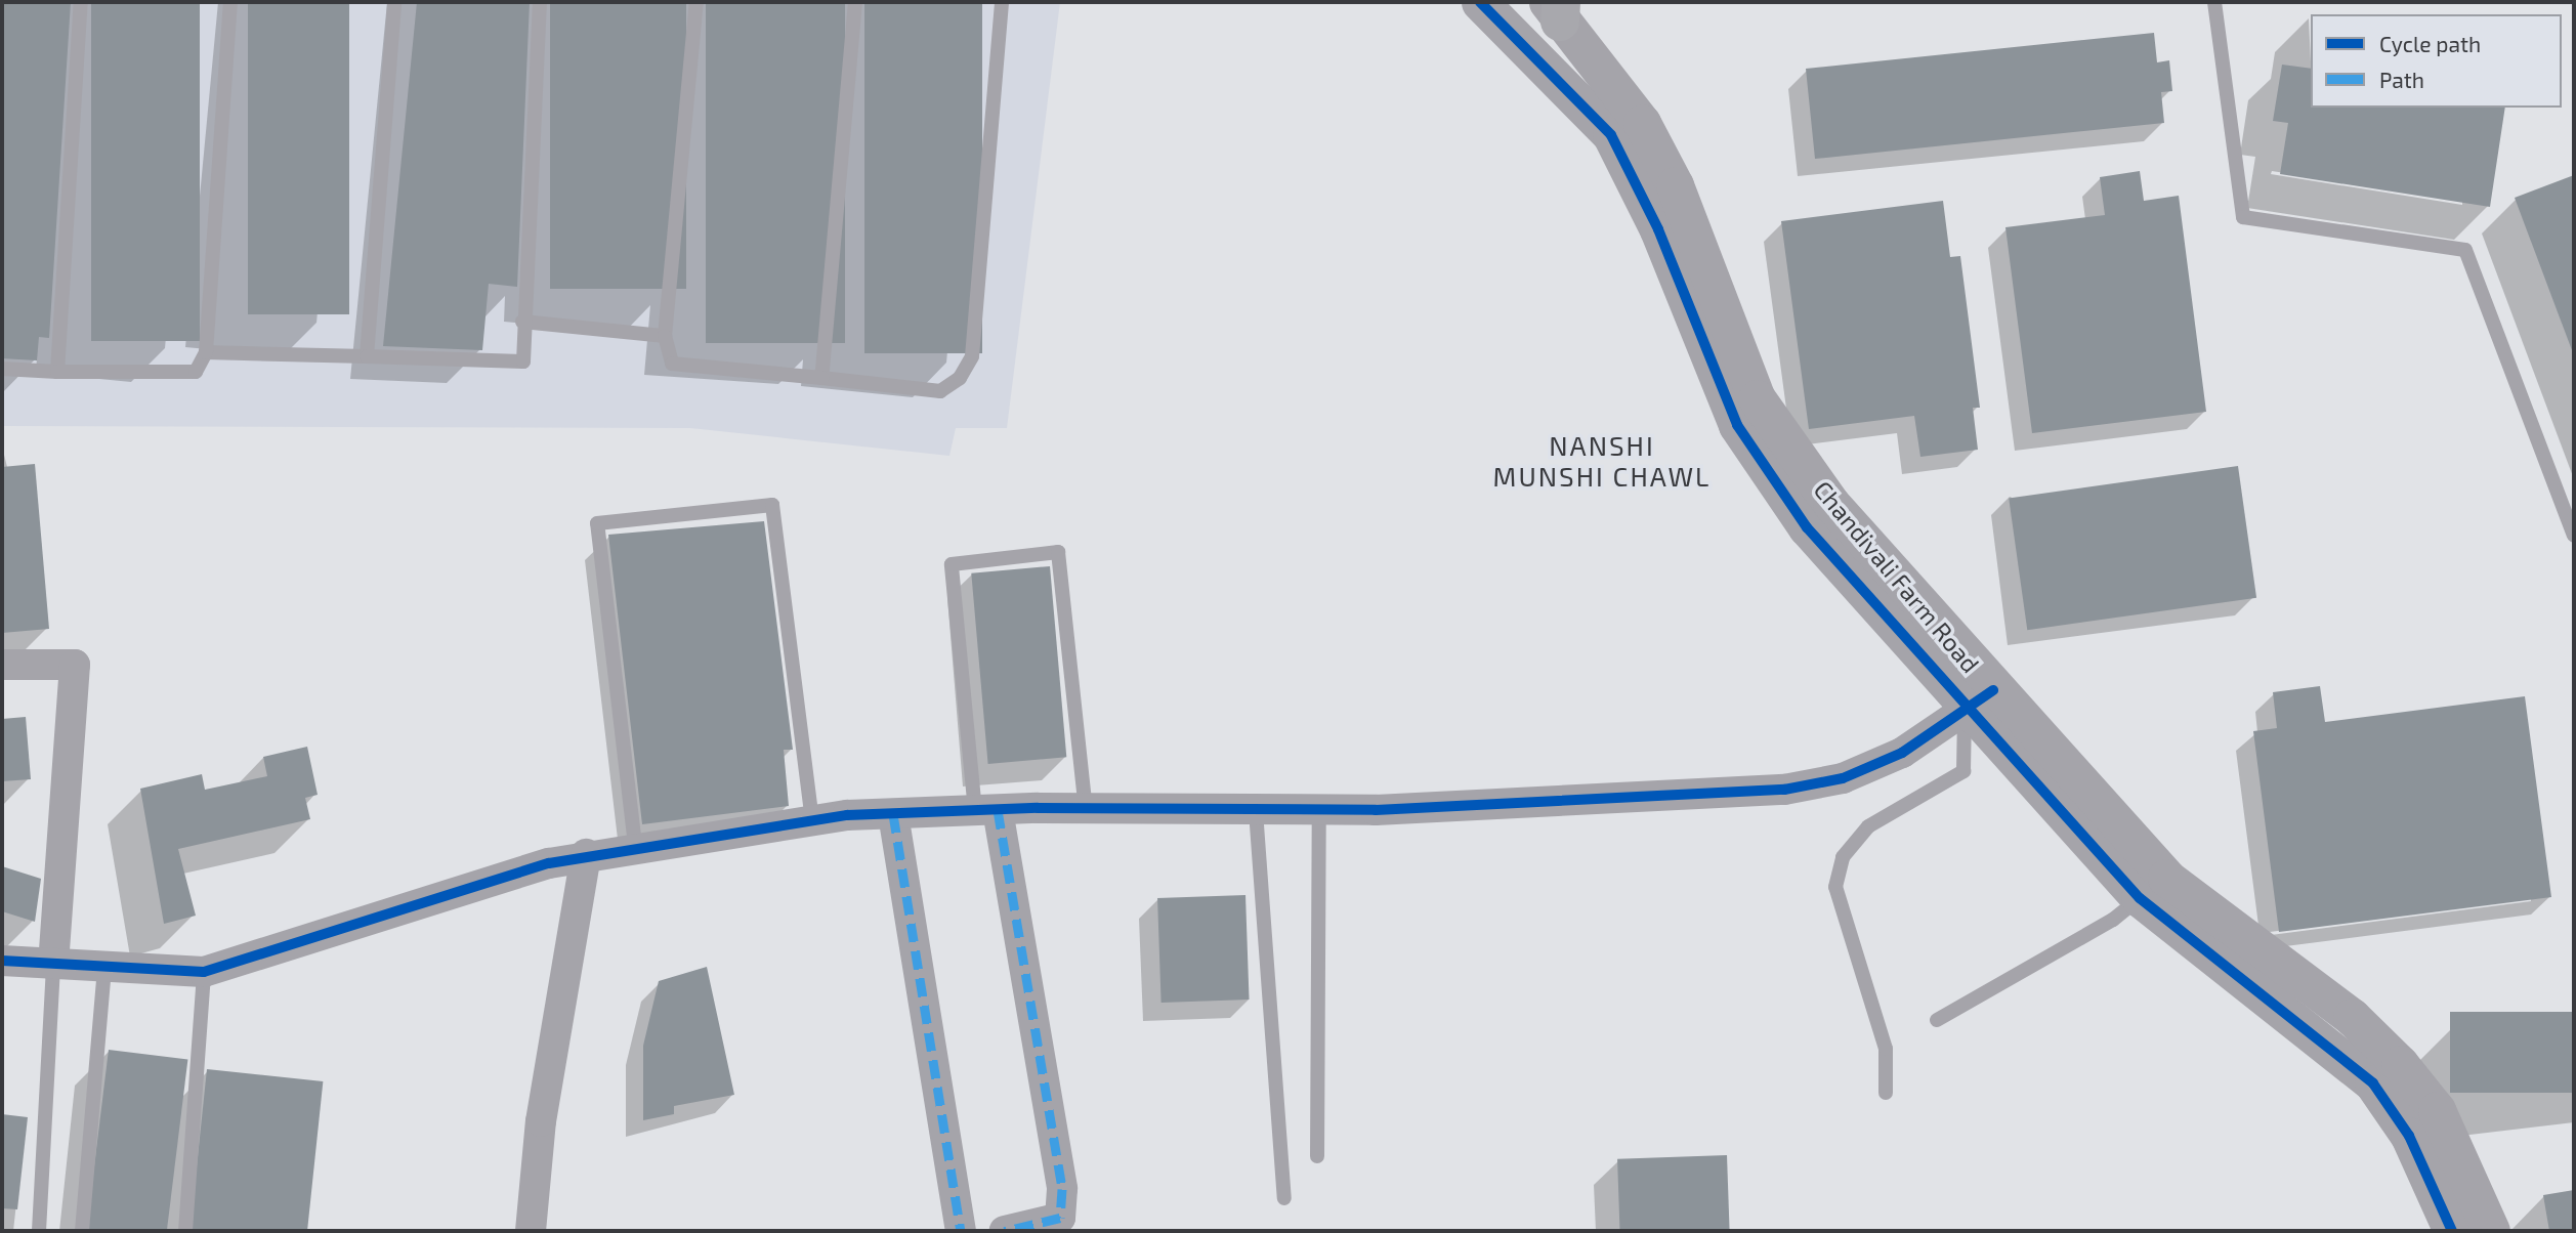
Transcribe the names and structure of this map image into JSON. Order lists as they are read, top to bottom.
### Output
{
  "districts": ["NANSHI MUNSHI CHAWL"],
  "legend": ["Cycle path", "Path"]
}
